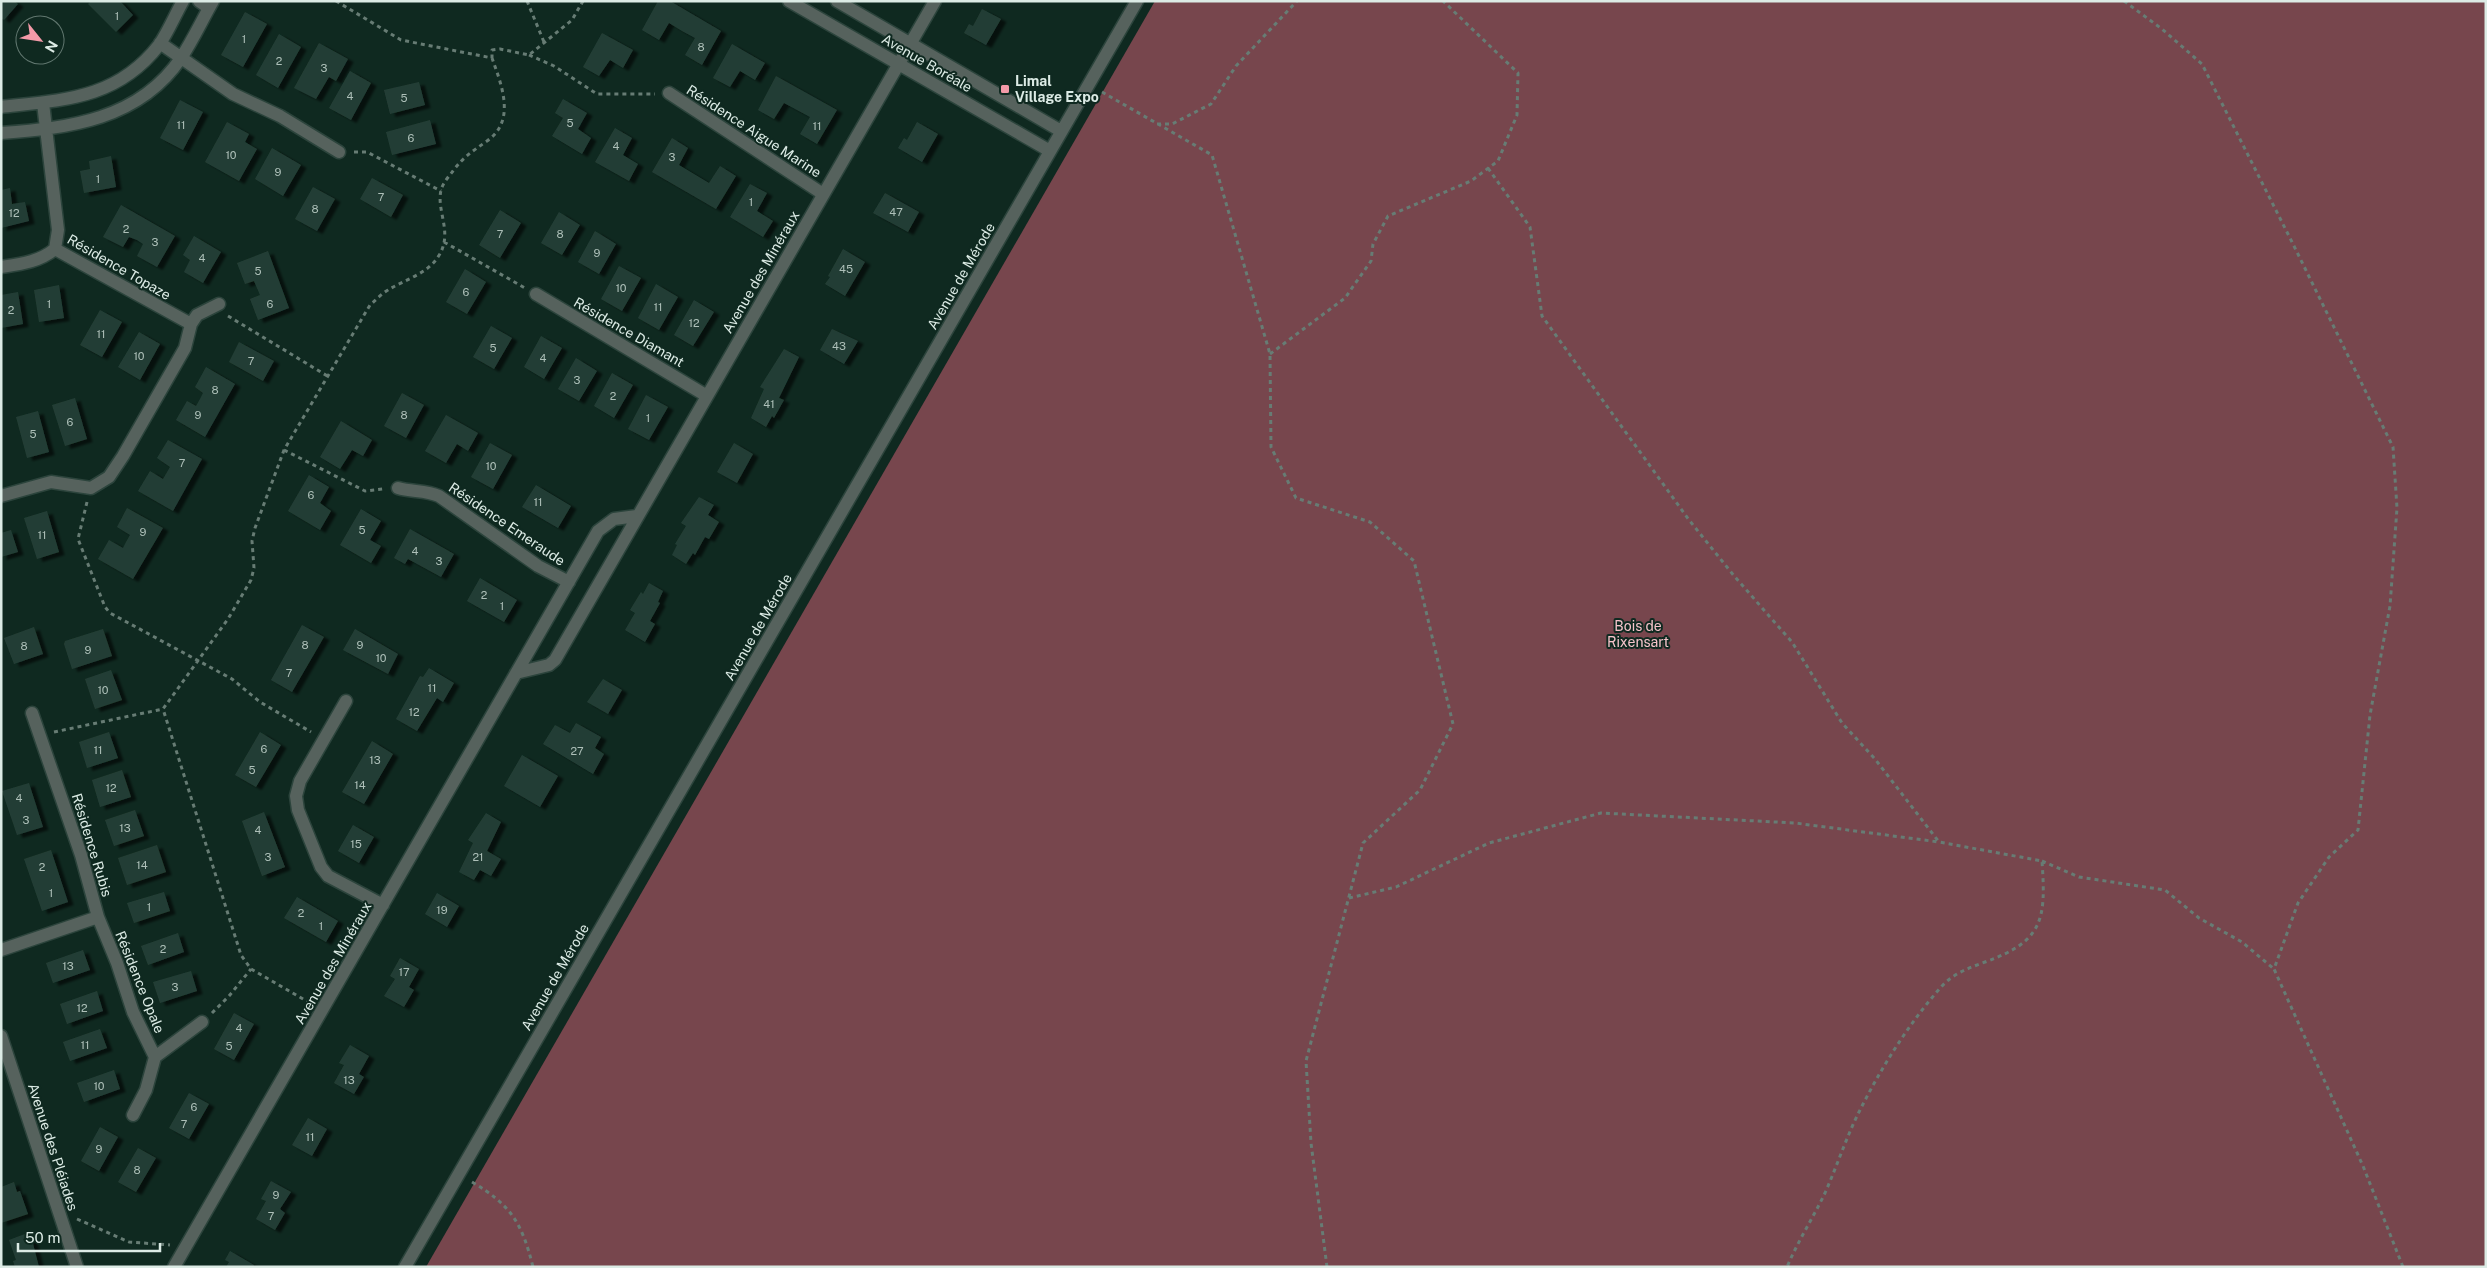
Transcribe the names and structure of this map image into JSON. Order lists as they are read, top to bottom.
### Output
{
  "streets": {
    "street": [
      "Avenue Boréale",
      "Résidence Aigue Marine",
      "Résidence Topaze",
      "Avenue des Minéraux",
      "Avenue de Mérode",
      "Résidence Diamant",
      "Résidence Emeraude",
      "Résidence Rubis",
      "Résidence Opale",
      "Avenue des Pléiades"
    ]
  },
  "crossings": [
    ["Avenue Boréale", "Avenue des Minéraux"],
    ["Avenue Boréale", "Avenue de Mérode"],
    ["Résidence Aigue Marine", "Avenue des Minéraux"],
    ["Avenue des Minéraux", "Résidence Diamant"],
    ["Avenue des Minéraux", "Résidence Emeraude"],
    ["Résidence Rubis", "Résidence Opale"]
  ],
  "parks": ["Bois de Rixensart"],
  "places": {
    "transit": ["Limal Village Expo"]
  },
  "house_numbers": [
    "1",
    "1",
    "8",
    "2",
    "3",
    "4",
    "5",
    "5",
    "11",
    "11",
    "6",
    "4",
    "10",
    "3",
    "9",
    "1",
    "7",
    "1",
    "8",
    "47",
    "12",
    "2",
    "7",
    "8",
    "3",
    "9",
    "4",
    "45",
    "5",
    "10",
    "6",
    "1",
    "6",
    "11",
    "2",
    "12",
    "11",
    "43",
    "5",
    "10",
    "4",
    "7",
    "3",
    "8",
    "2",
    "41",
    "9",
    "8",
    "1",
    "6",
    "5",
    "7",
    "10",
    "6",
    "11",
    "5",
    "9",
    "11",
    "4",
    "3",
    "2",
    "1",
    "8",
    "9",
    "8",
    "9",
    "10",
    "7",
    "11",
    "10",
    "12",
    "6",
    "11",
    "27",
    "13",
    "5",
    "14",
    "12",
    "4",
    "3",
    "13",
    "4",
    "15",
    "3",
    "21",
    "14",
    "2",
    "1",
    "1",
    "19",
    "2",
    "1",
    "2",
    "13",
    "17",
    "3",
    "12",
    "4",
    "11",
    "5",
    "13",
    "10",
    "6",
    "7",
    "11",
    "9",
    "8",
    "9",
    "7"
  ],
  "scale_bar": "50 m",
  "north": "bottom right"
}
